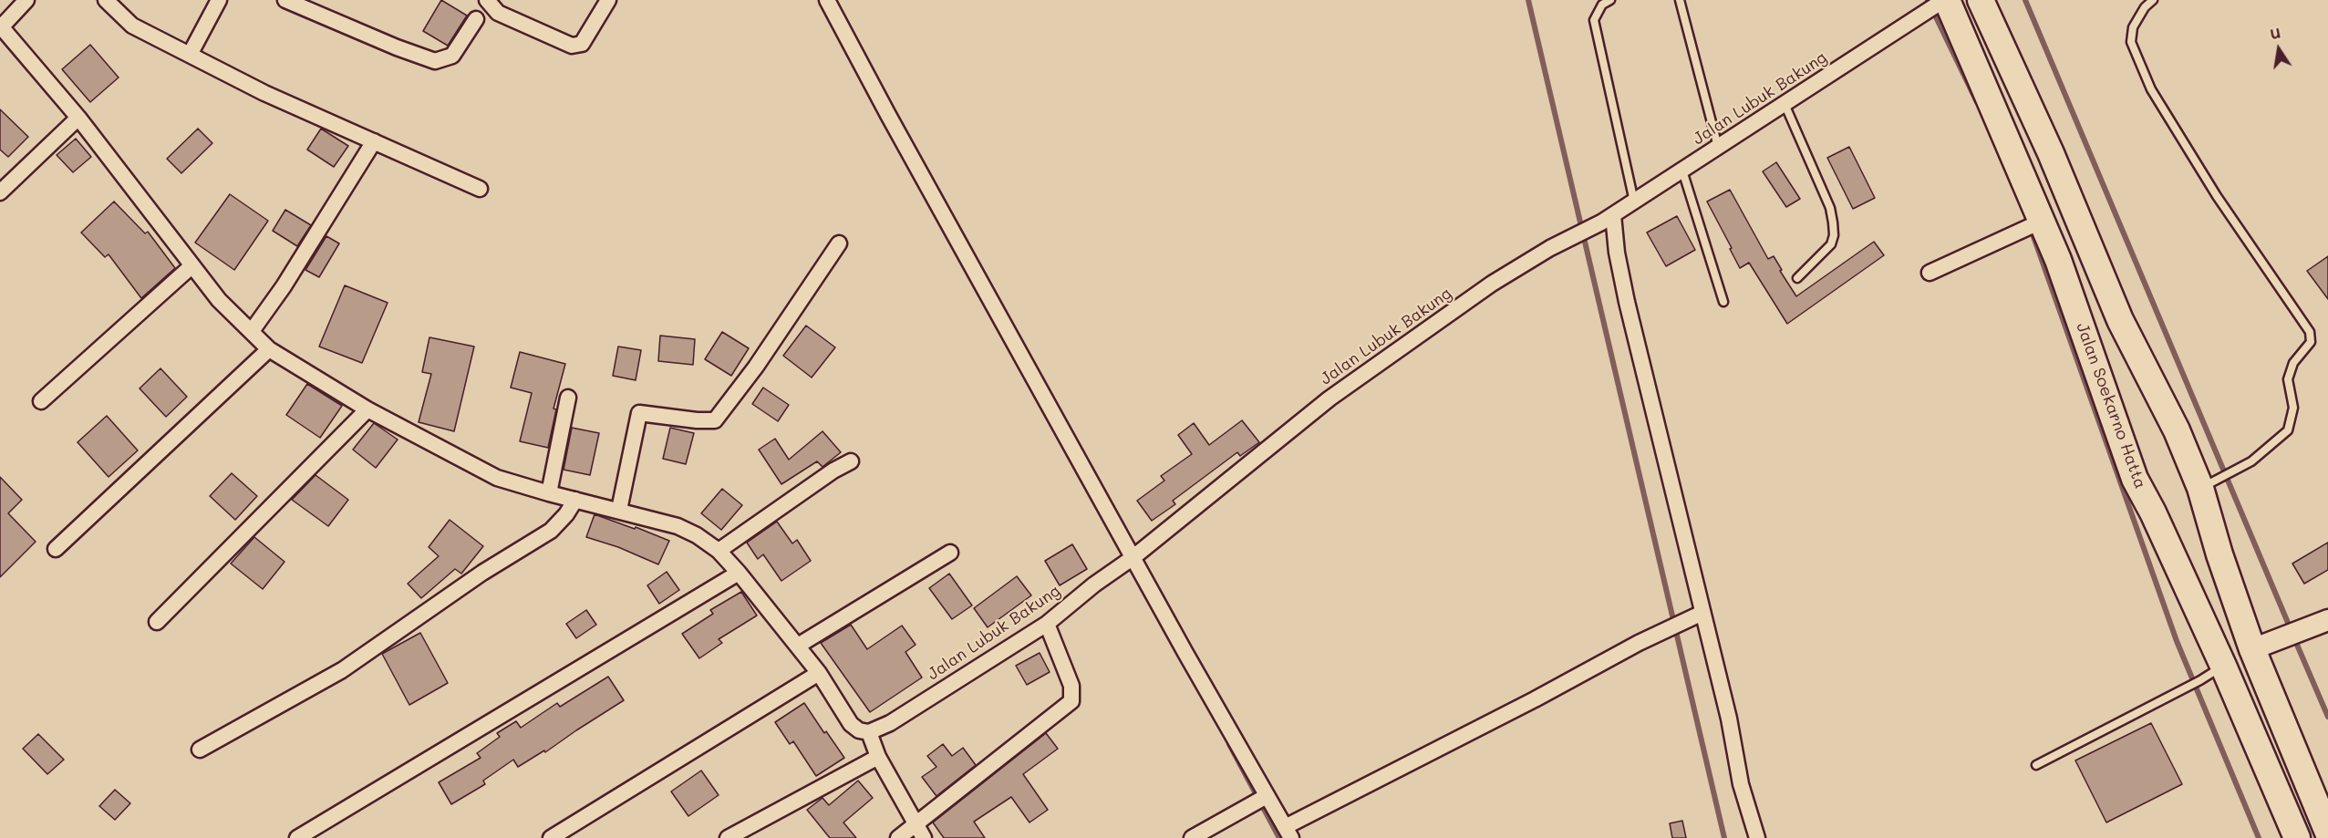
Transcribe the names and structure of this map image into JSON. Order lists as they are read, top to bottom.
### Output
{
  "streets": {
    "highway": ["Jalan Soekarno Hatta"],
    "street": ["Jalan Lubuk Bakung"]
  },
  "crossings": [
    ["Jalan Lubuk Bakung", "Jalan Soekarno Hatta"]
  ],
  "north": "top"
}
